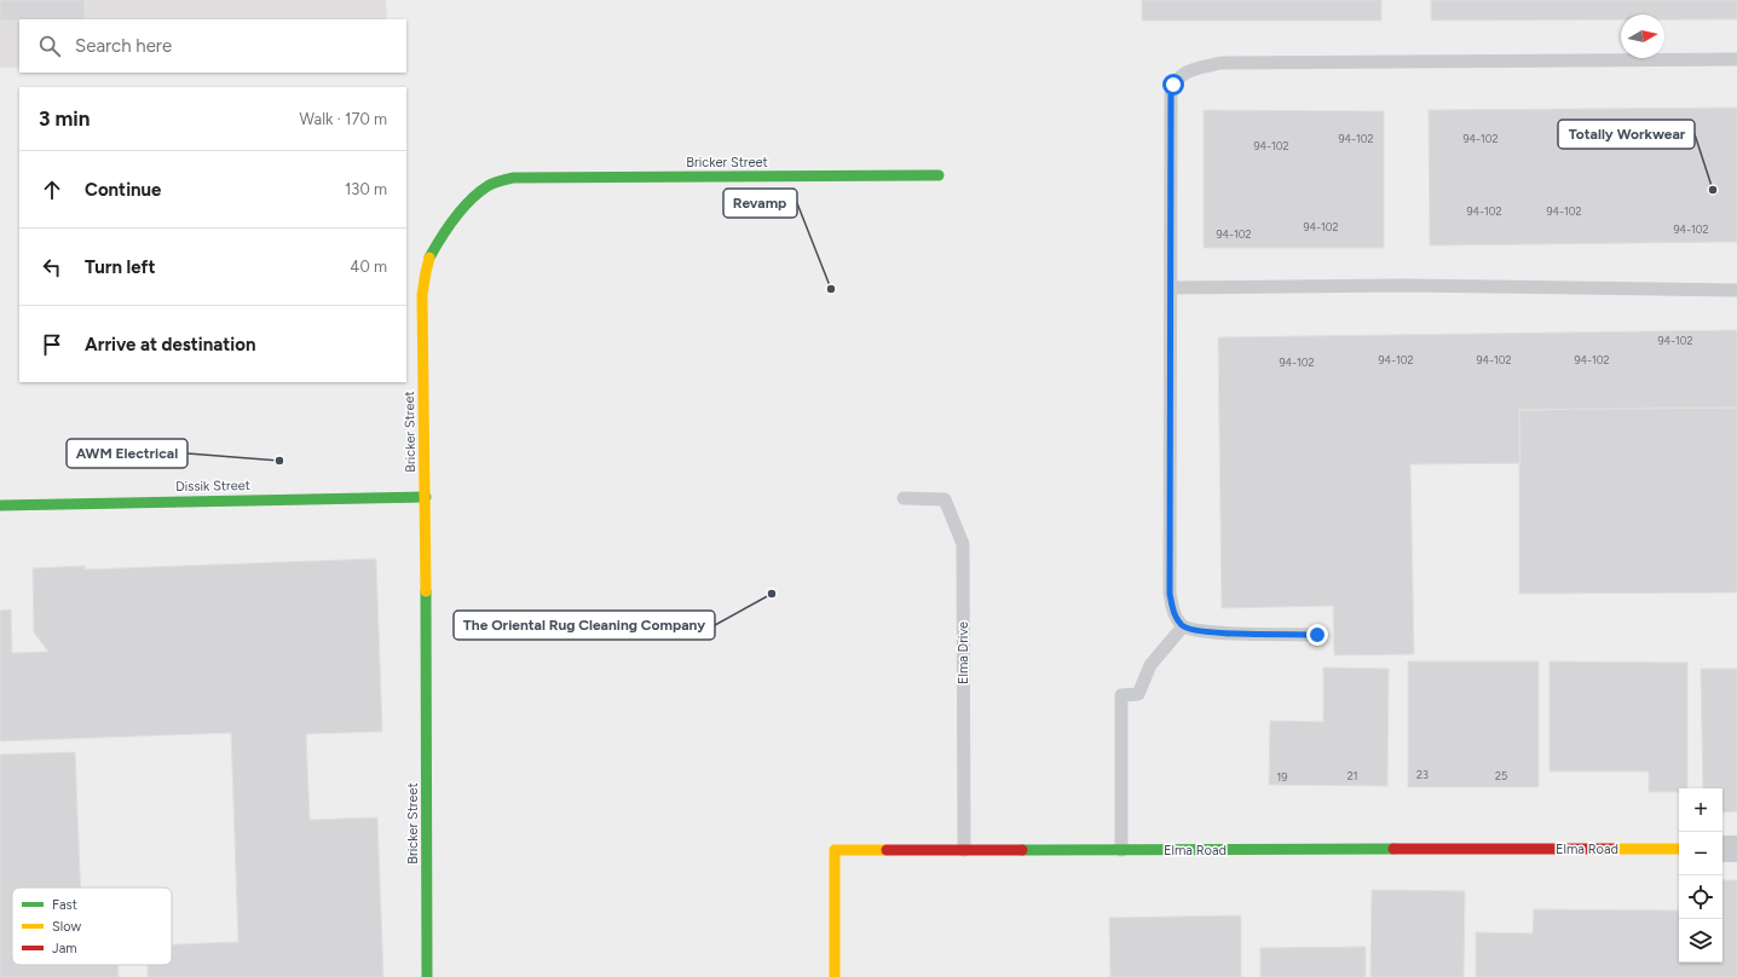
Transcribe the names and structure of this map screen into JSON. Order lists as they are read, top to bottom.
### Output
{
  "streets": {
    "street": ["Bricker Street", "Dissik Street", "Elma Road"],
    "lane": ["Elma Drive"]
  },
  "crossings": [
    ["Bricker Street", "Dissik Street"],
    ["Elma Drive", "Elma Road"]
  ],
  "places": [
    "Totally Workwear",
    "Revamp",
    "AWM Electrical",
    "The Oriental Rug Cleaning Company"
  ],
  "house_numbers": [
    "94-102",
    "94-102",
    "94-102",
    "94-102",
    "94-102",
    "94-102",
    "94-102",
    "94-102",
    "94-102",
    "94-102",
    "94-102",
    "94-102",
    "94-102",
    "23",
    "21",
    "25",
    "19"
  ],
  "legend": ["Fast", "Slow", "Jam"],
  "north": "right",
  "page": {
    "search": "Search here",
    "heading": ["3 min", "Walk · 170 m"],
    "list": [
      ["Continue", "130 m"],
      ["Turn left", "40 m"],
      "Arrive at destination"
    ],
    "map_buttons": ["+", "−"]
  }
}
